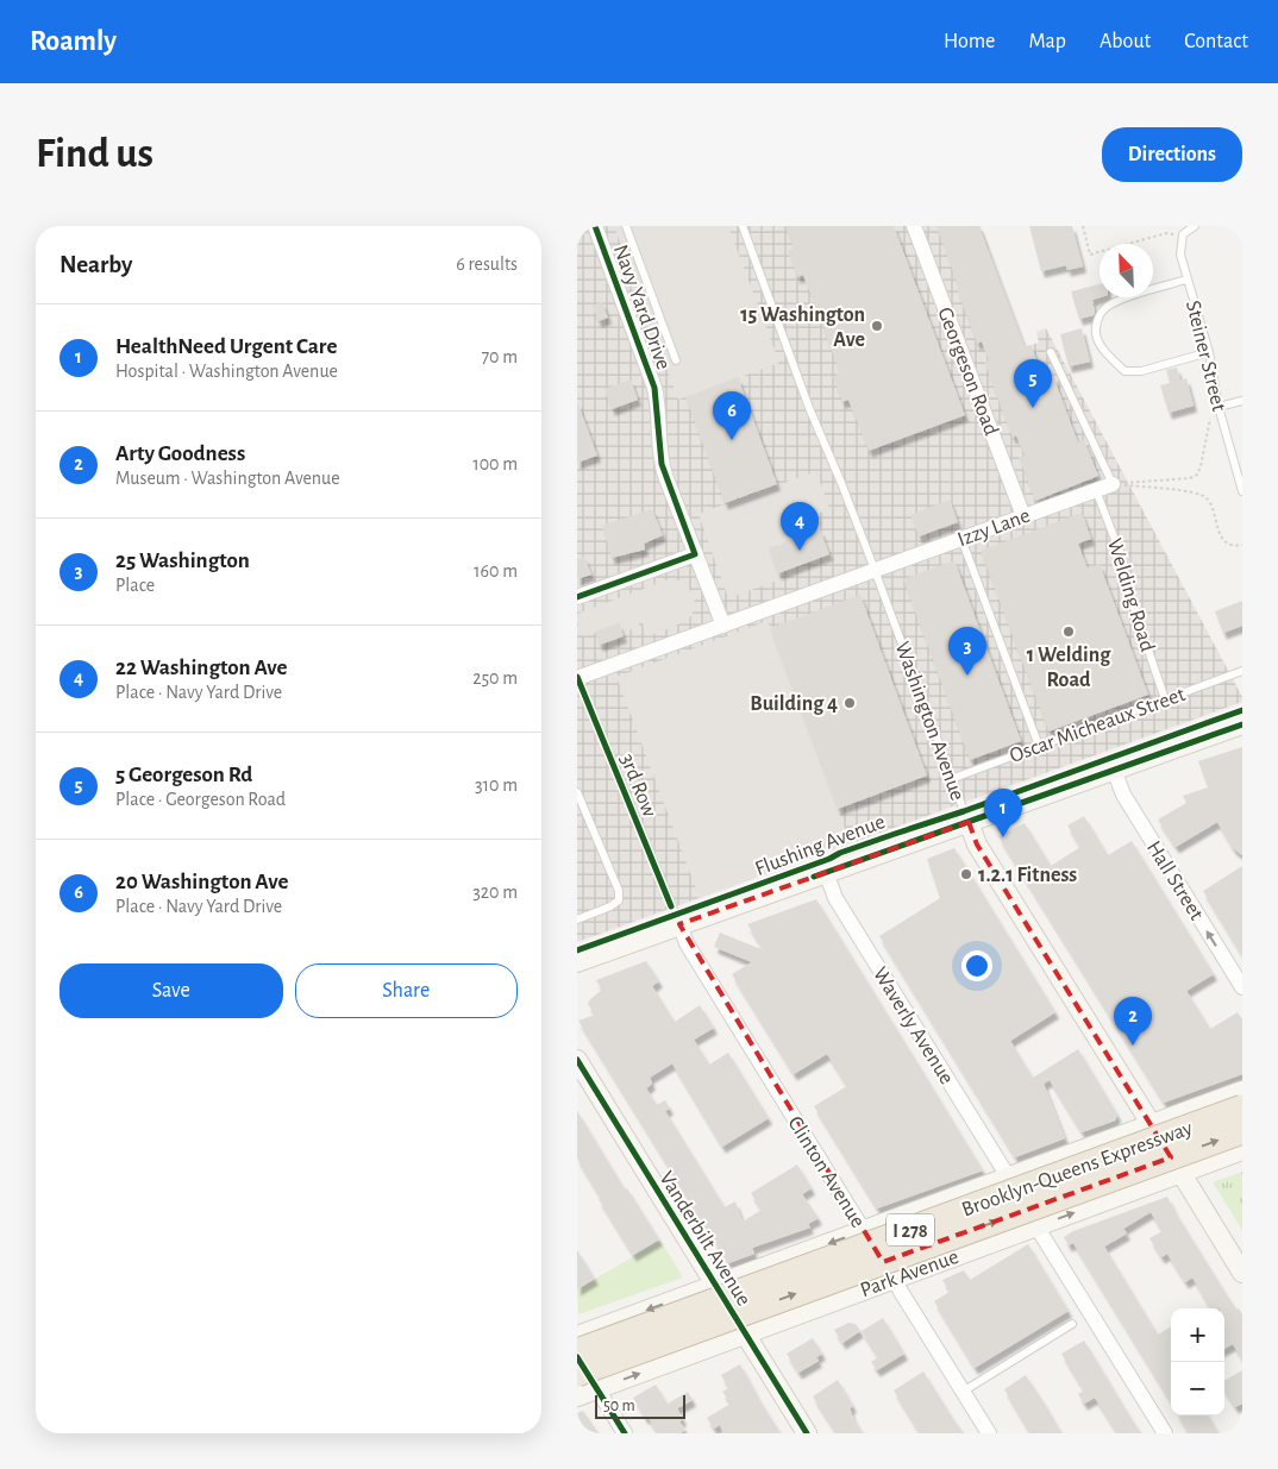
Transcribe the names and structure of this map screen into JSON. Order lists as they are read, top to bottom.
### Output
{
  "streets": {
    "highway": ["Brooklyn-Queens Expressway", "I 278"],
    "main road": [
      "Washington Avenue",
      "Flushing Avenue",
      "Vanderbilt Avenue",
      "Park Avenue"
    ],
    "street": [
      "Navy Yard Drive",
      "Georgeson Road",
      "Izzy Lane",
      "Hall Street",
      "Waverly Avenue",
      "Clinton Avenue"
    ],
    "lane": [
      "Steiner Street",
      "Welding Road",
      "Oscar Micheaux Street",
      "3rd Row"
    ]
  },
  "crossings": [
    ["Georgeson Road", "Izzy Lane"],
    ["Izzy Lane", "Welding Road"],
    ["Izzy Lane", "Washington Avenue"],
    ["Welding Road", "Oscar Micheaux Street"],
    ["Washington Avenue", "Oscar Micheaux Street"],
    ["Washington Avenue", "Flushing Avenue"],
    ["Washington Avenue", "Park Avenue"],
    ["3rd Row", "Clinton Avenue"],
    ["Flushing Avenue", "Hall Street"],
    ["Flushing Avenue", "Waverly Avenue"],
    ["Flushing Avenue", "Clinton Avenue"],
    ["Brooklyn-Queens Expressway", "Park Avenue"],
    ["Clinton Avenue", "Park Avenue"],
    ["Vanderbilt Avenue", "Park Avenue"]
  ],
  "one_way": ["Hall Street"],
  "places": [
    "15 Washington Ave",
    "1 Welding Road",
    "Building 4",
    "1.2.1 Fitness"
  ],
  "scale_bar": "50 m",
  "north": "top left",
  "page": {
    "header": "Roamly",
    "nav": [
      "Home",
      "Map",
      "About",
      "Contact"
    ],
    "buttons": [
      "Directions",
      ["Save", "Share"]
    ],
    "title": "Find us",
    "heading": ["Nearby", "6 results"],
    "list": [
      {
        "mark": "1",
        "name": "HealthNeed Urgent Care",
        "note": "Hospital · Washington Avenue",
        "value": "70 m"
      },
      {
        "mark": "2",
        "name": "Arty Goodness",
        "note": "Museum · Washington Avenue",
        "value": "100 m"
      },
      {
        "mark": "3",
        "name": "25 Washington",
        "note": "Place",
        "value": "160 m"
      },
      {
        "mark": "4",
        "name": "22 Washington Ave",
        "note": "Place · Navy Yard Drive",
        "value": "250 m"
      },
      {
        "mark": "5",
        "name": "5 Georgeson Rd",
        "note": "Place · Georgeson Road",
        "value": "310 m"
      },
      {
        "mark": "6",
        "name": "20 Washington Ave",
        "note": "Place · Navy Yard Drive",
        "value": "320 m"
      }
    ],
    "pins": [
      "5",
      "6",
      "4",
      "3",
      "1",
      "2"
    ],
    "map_buttons": ["+", "−"],
    "scale": "50 m"
  }
}
